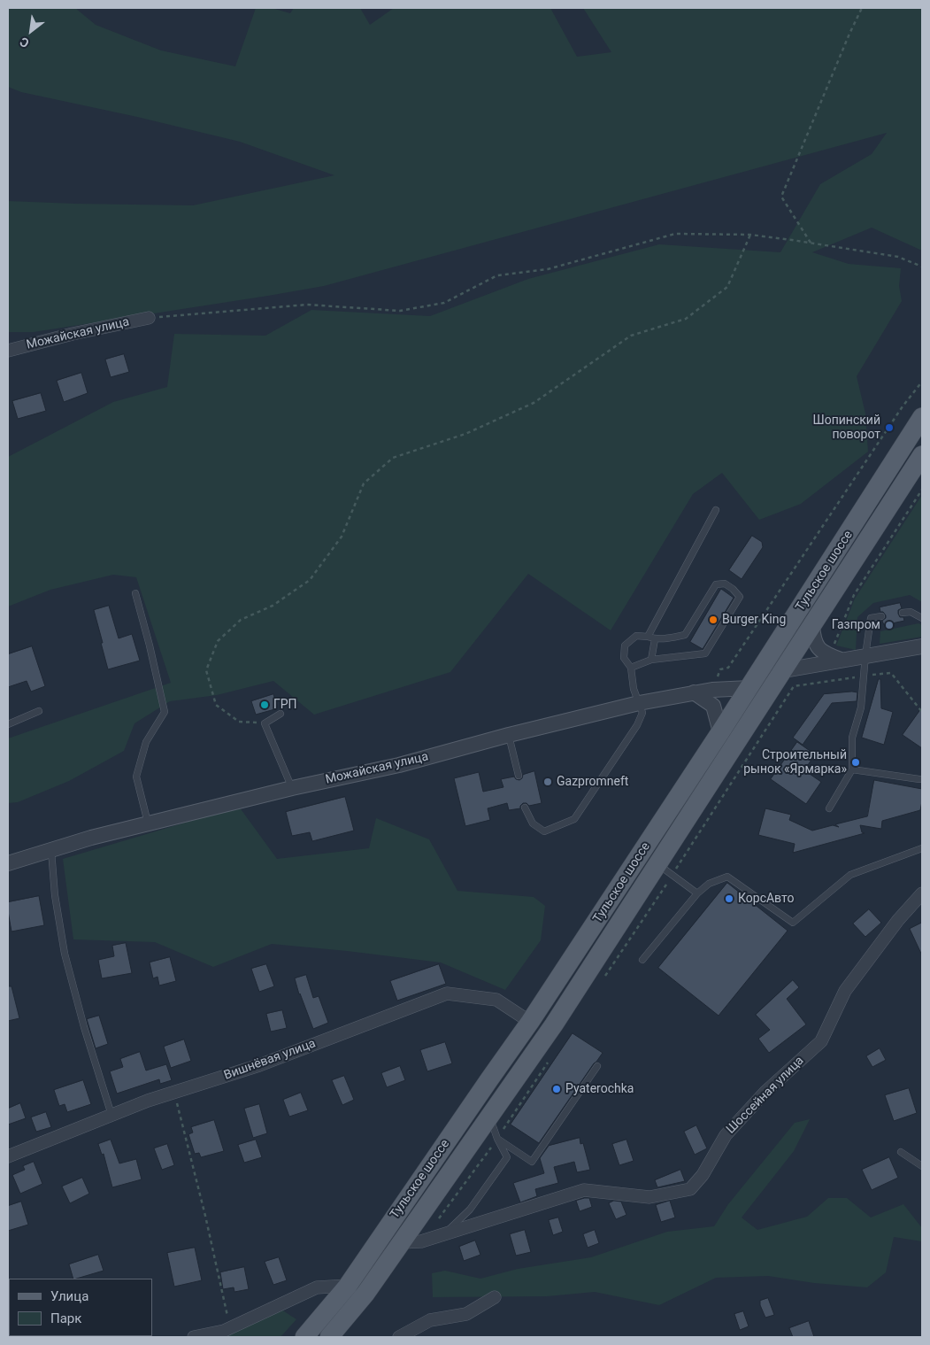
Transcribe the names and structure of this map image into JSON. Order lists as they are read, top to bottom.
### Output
{
  "streets": {
    "main road": ["Тульское шоссе"],
    "street": ["Можайская улица", "Вишнёвая улица", "Шоссейная улица"]
  },
  "crossings": [
    ["Можайская улица", "Тульское шоссе"],
    ["Тульское шоссе", "Вишнёвая улица"],
    ["Тульское шоссе", "Шоссейная улица"]
  ],
  "places": [
    "Шопинский поворот",
    "Burger King",
    "Газпром",
    "ГРП",
    "Строительный рынок «Ярмарка»",
    "Gazpromneft",
    "КорсАвто",
    "Pyaterochka"
  ],
  "legend": ["Улица", "Парк"],
  "north": "bottom left"
}
